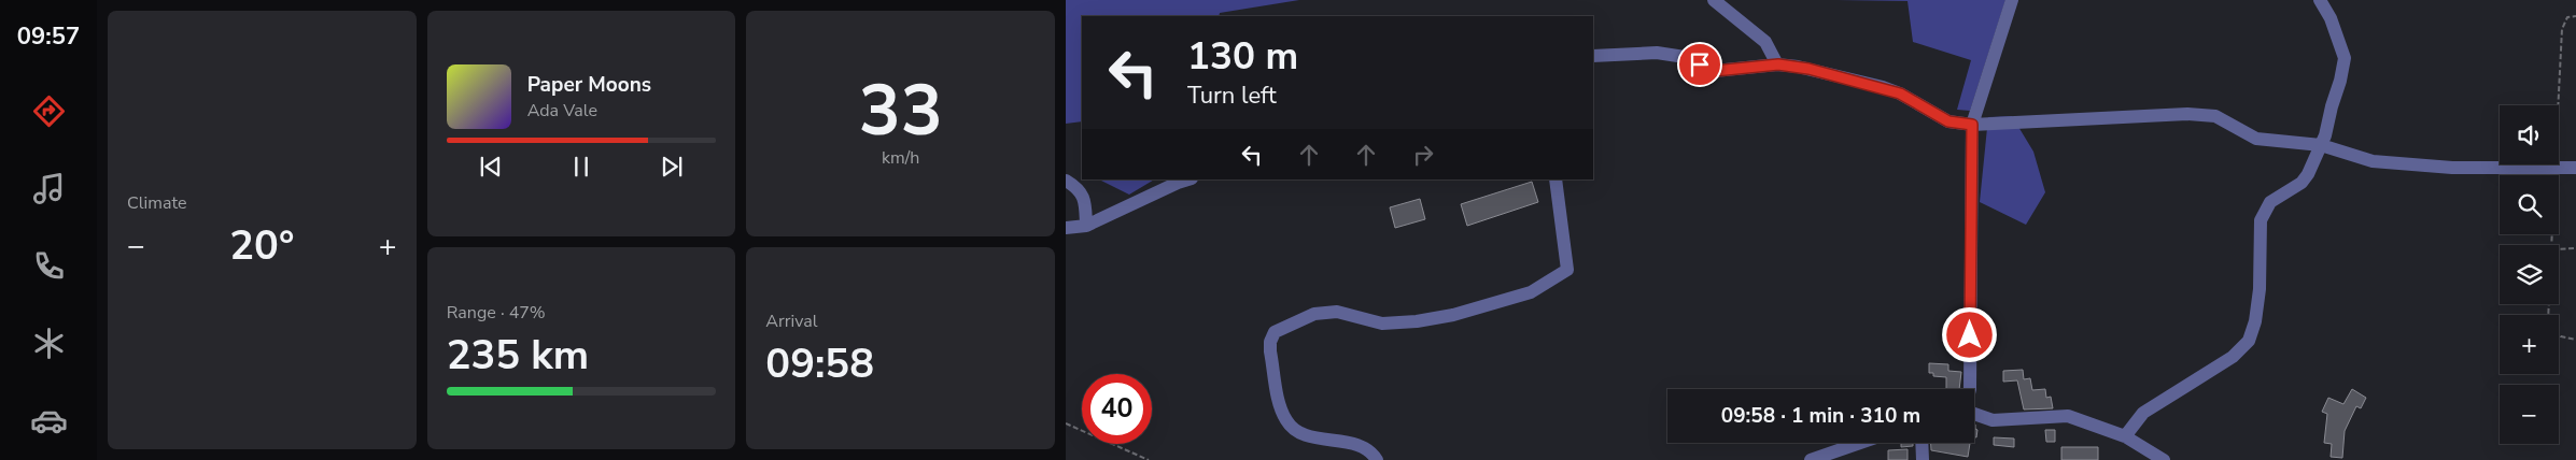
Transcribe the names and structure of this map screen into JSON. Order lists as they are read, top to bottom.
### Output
{
  "page": {
    "tabs": "09:57",
    "tile": [
      "Climate",
      ["33", "km/h"],
      ["Range · 47%", "235 km"],
      ["Arrival", "09:58"]
    ],
    "turn": ["130 m", "Turn left"],
    "song": ["Paper Moons", "Ada Vale"],
    "map_buttons": ["+", "−"],
    "heat": ["−", "20°", "+"],
    "limit": "40",
    "trip": "09:58 · 1 min · 310 m"
  }
}
